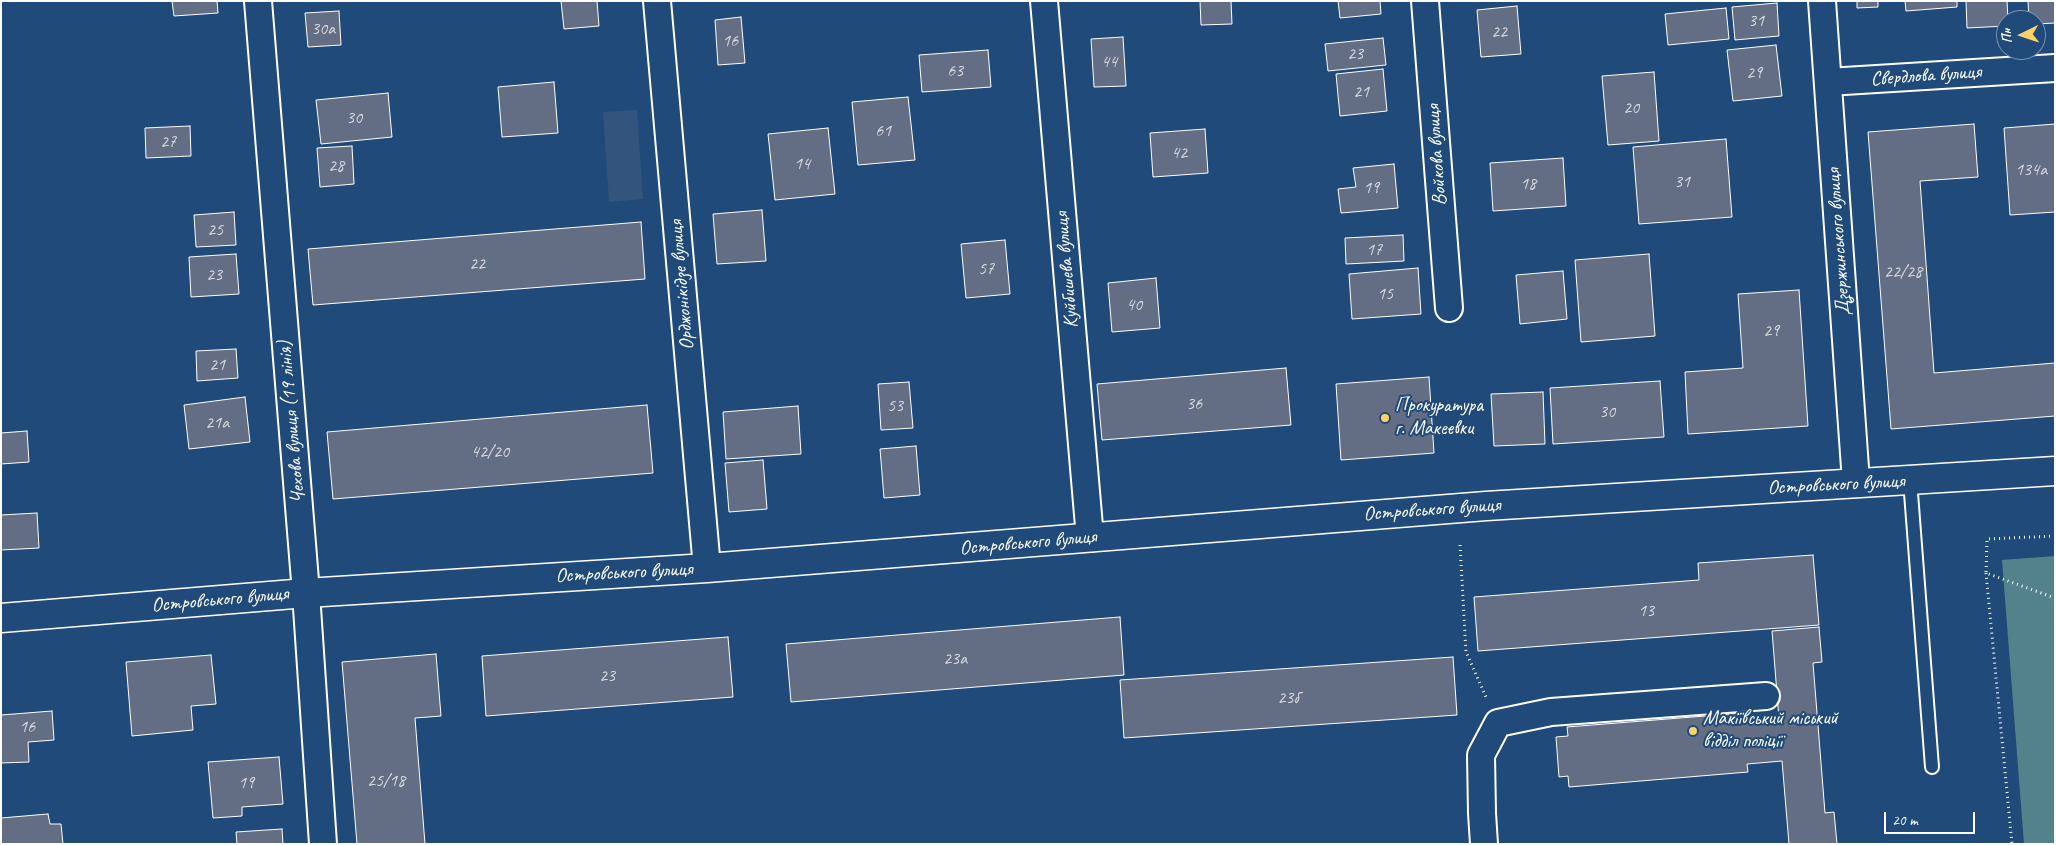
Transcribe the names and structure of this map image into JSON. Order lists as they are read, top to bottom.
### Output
{
  "streets": {
    "street": [
      "Свердлова вулиця",
      "Войкова вулиця",
      "Дзержинського вулиця",
      "Куйбишева вулиця",
      "Орджонікідзе вулиця",
      "Чехова вулиця (19 лiнiя)",
      "Островського вулиця"
    ]
  },
  "crossings": [
    ["Свердлова вулиця", "Дзержинського вулиця"],
    ["Дзержинського вулиця", "Островського вулиця"],
    ["Куйбишева вулиця", "Островського вулиця"],
    ["Орджонікідзе вулиця", "Островського вулиця"],
    ["Чехова вулиця (19 лiнiя)", "Островського вулиця"]
  ],
  "places": ["Прокуратура г. Макеевки", "Макіївський міський відділ поліції"],
  "house_numbers": [
    "31",
    "30а",
    "22",
    "16",
    "23",
    "44",
    "63",
    "29",
    "21",
    "20",
    "30",
    "61",
    "27",
    "42",
    "14",
    "28",
    "134а",
    "31",
    "18",
    "19",
    "25",
    "17",
    "22",
    "57",
    "22/28",
    "23",
    "15",
    "40",
    "29",
    "21",
    "36",
    "53",
    "30",
    "21а",
    "42/20",
    "13",
    "23а",
    "23",
    "23б",
    "16",
    "25/18",
    "19"
  ],
  "scale_bar": "20 m",
  "north": "left"
}
